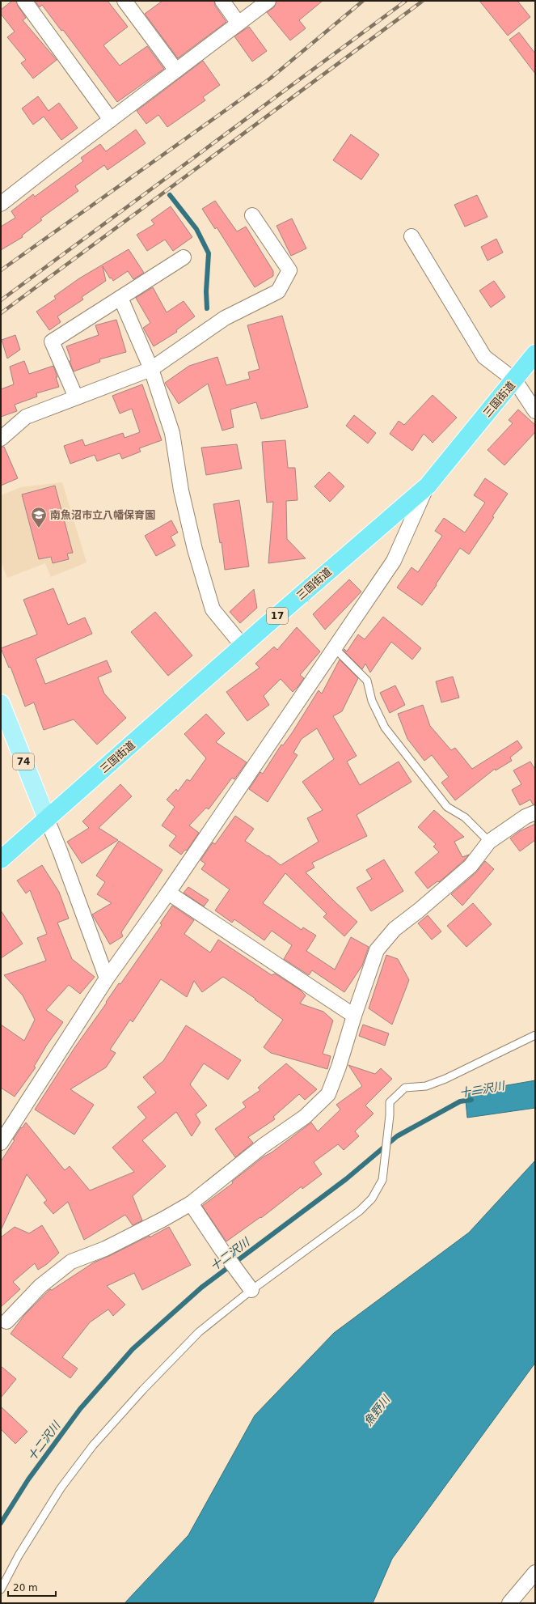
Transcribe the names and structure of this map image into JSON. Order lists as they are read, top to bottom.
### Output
{
  "streets": {
    "highway": ["三国街道", "17"],
    "main road": ["74"]
  },
  "crossings": [
    ["三国街道", "74"]
  ],
  "water": ["十二沢川", "魚野川"],
  "places": {
    "school or university": ["南魚沼市立八幡保育園"]
  },
  "scale_bar": "20 m"
}
